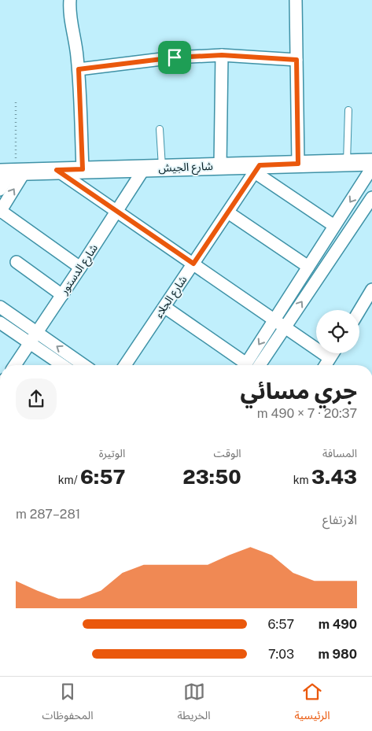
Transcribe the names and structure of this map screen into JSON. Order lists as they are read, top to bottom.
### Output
{
  "streets": {
    "main road": ["شارع الجيش"],
    "street": ["شارع الدستور", "شارع الجلاء"]
  },
  "crossings": [
    ["شارع الجيش", "شارع الدستور"],
    ["شارع الجيش", "شارع الجلاء"]
  ],
  "page": {
    "heading": ["جري مسائي", "20:37 · 7 × 490 m"],
    "stats": [
      ["المسافة", "3.43 km"],
      ["الوقت", "23:50"],
      ["الوتيرة", "6:57 /km"]
    ],
    "chart": ["الارتفاع", "281–287 m"],
    "list": [
      {
        "name": "490 m",
        "note": "6:57"
      },
      {
        "name": "980 m",
        "note": "7:03"
      }
    ],
    "tabs": ["الرئيسية", "الخريطة", "المحفوظات"]
  }
}
